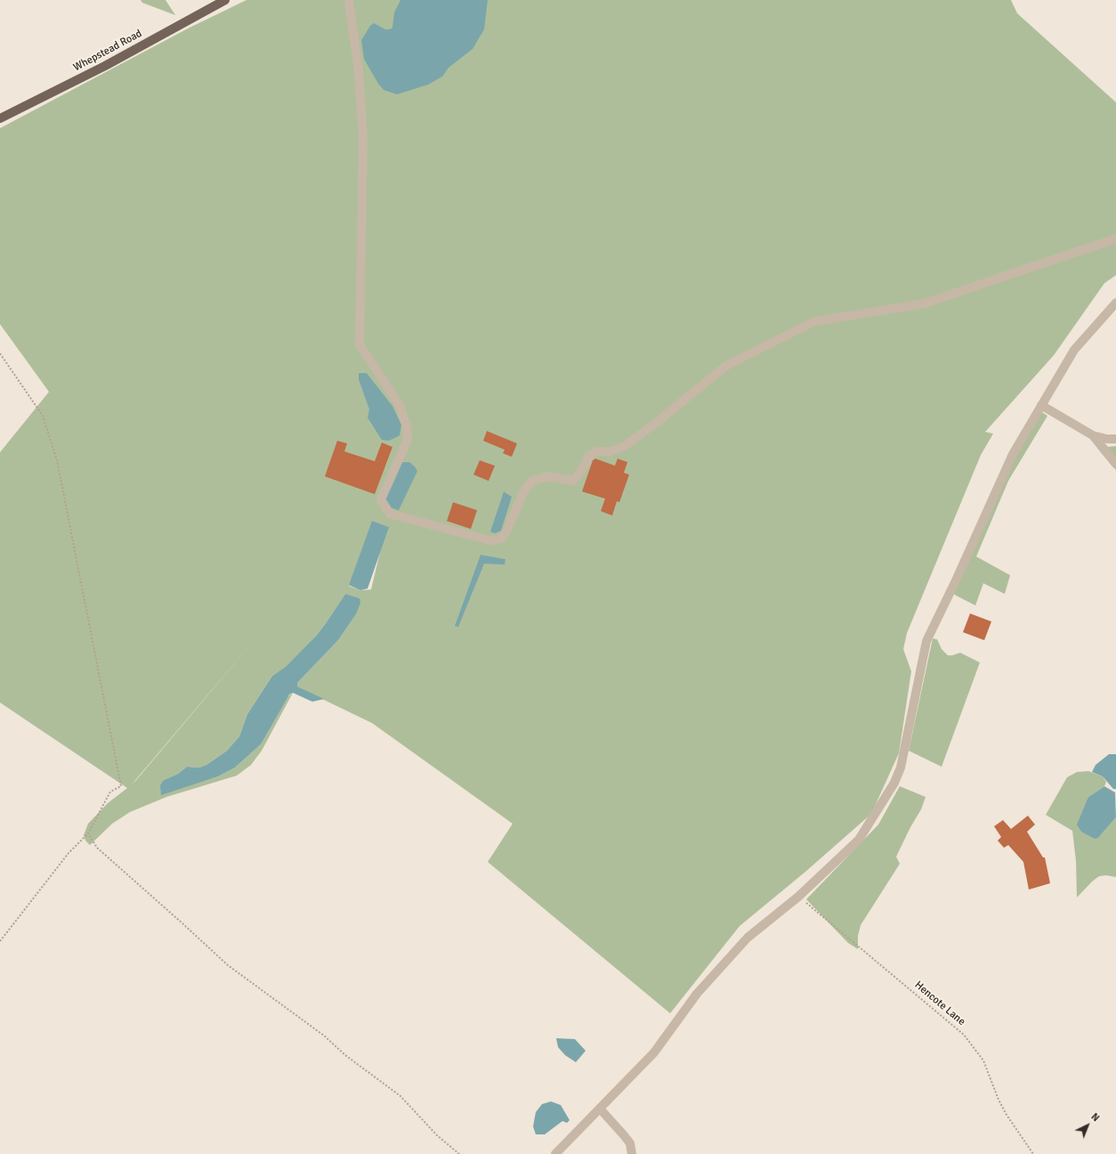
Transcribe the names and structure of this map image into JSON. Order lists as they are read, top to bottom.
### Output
{
  "streets": {
    "main road": ["Whepstead Road"],
    "path": ["Hencote Lane"]
  },
  "north": "top right"
}
